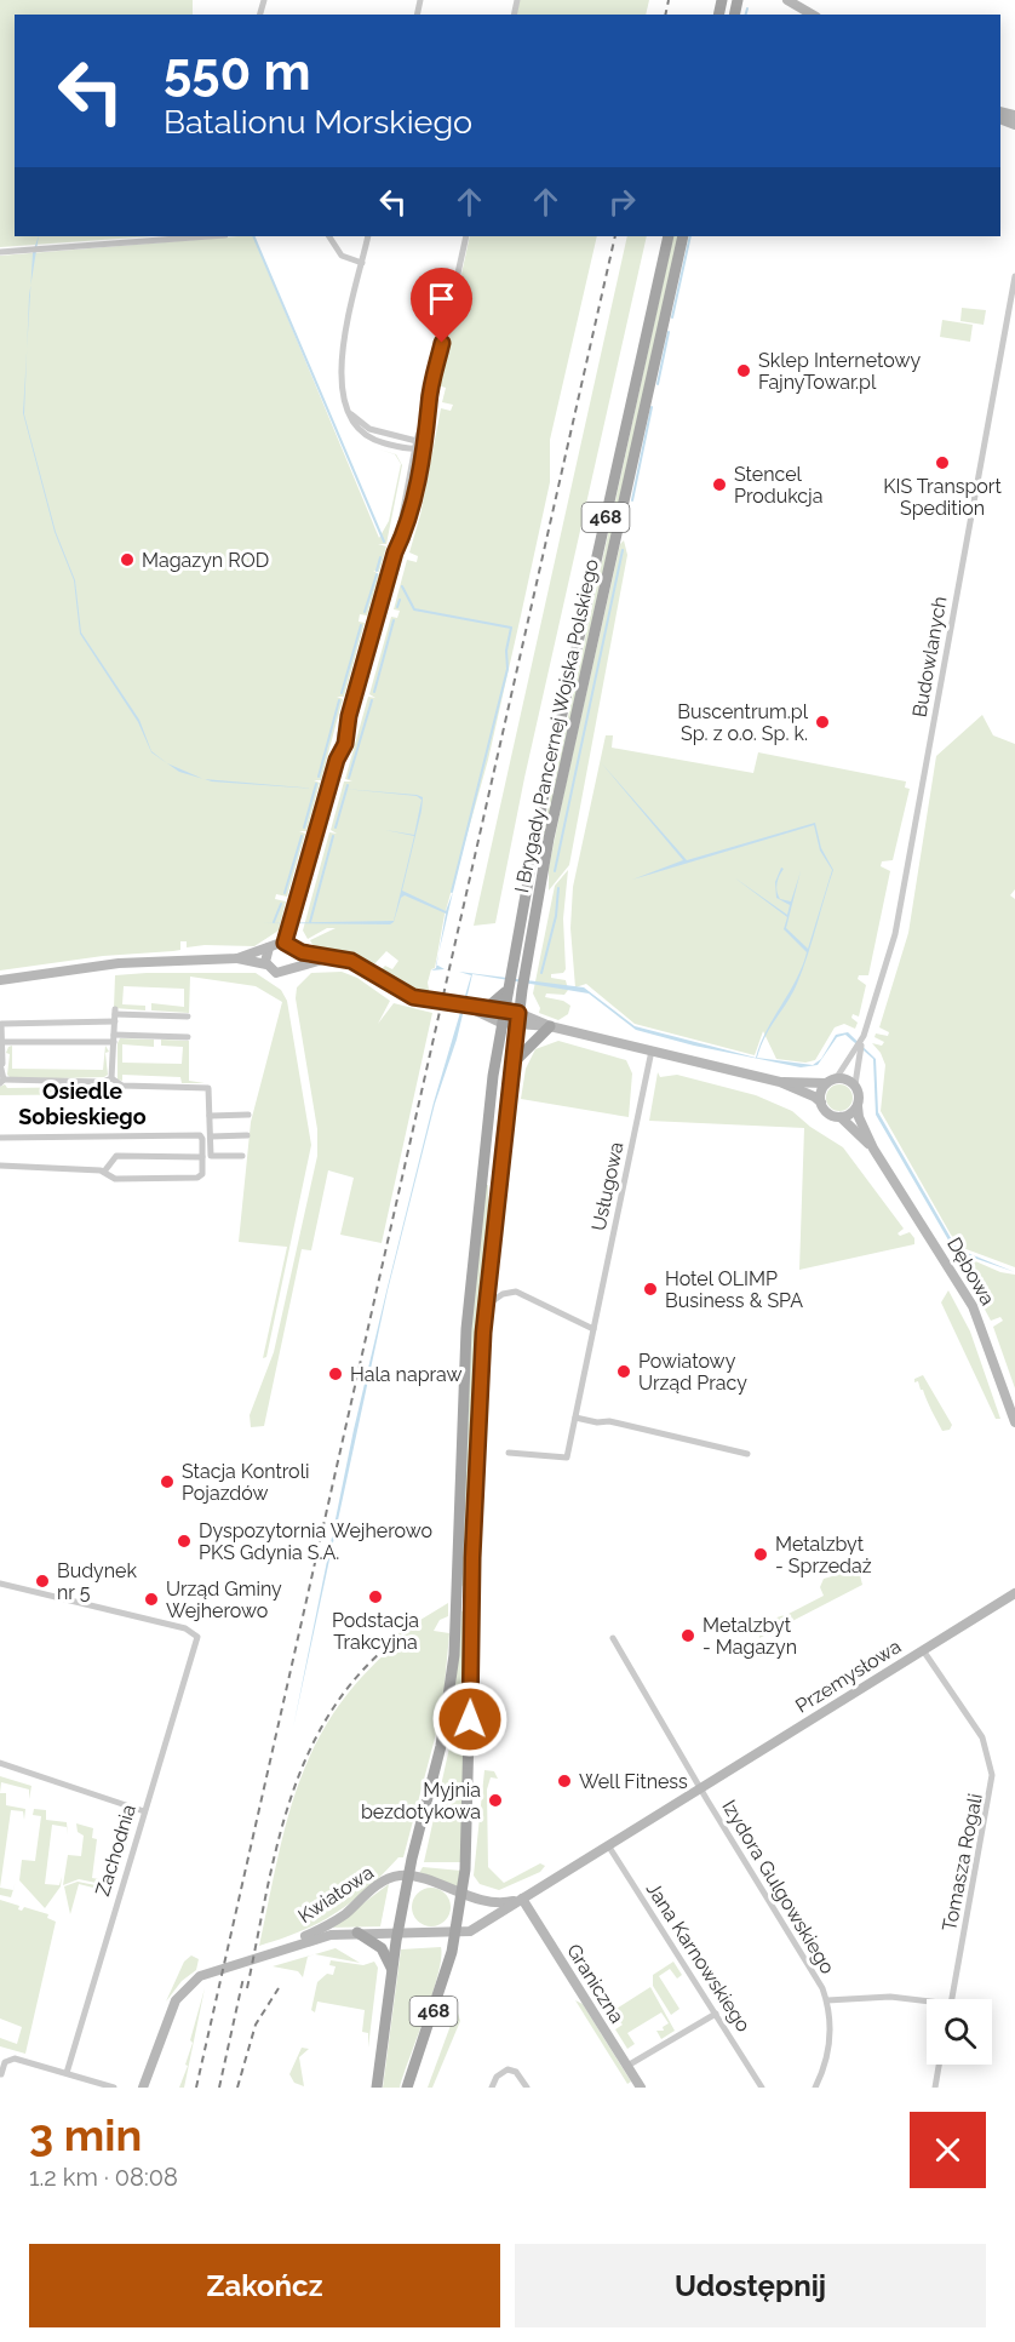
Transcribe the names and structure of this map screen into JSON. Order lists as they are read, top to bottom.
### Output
{
  "streets": {
    "main road": [
      "468",
      "I Brygady Pancernej Wojska Polskiego",
      "Dębowa",
      "Przemysłowa",
      "Kwiatowa",
      "Graniczna"
    ],
    "street": [
      "Budowlanych",
      "Usługowa",
      "Zachodnia",
      "Tomasza Rogali",
      "Izydora Gulgowskiego",
      "Jana Karnowskiego"
    ]
  },
  "crossings": [
    ["468", "I Brygady Pancernej Wojska Polskiego"],
    ["468", "Przemysłowa"],
    ["468", "Kwiatowa"],
    ["Budowlanych", "Dębowa"],
    ["I Brygady Pancernej Wojska Polskiego", "Przemysłowa"],
    ["I Brygady Pancernej Wojska Polskiego", "Kwiatowa"],
    ["Przemysłowa", "Tomasza Rogali"],
    ["Przemysłowa", "Izydora Gulgowskiego"],
    ["Przemysłowa", "Kwiatowa"],
    ["Przemysłowa", "Jana Karnowskiego"],
    ["Przemysłowa", "Graniczna"]
  ],
  "districts": ["Osiedle Sobieskiego"],
  "places": [
    "Sklep Internetowy FajnyTowar.pl",
    "KIS Transport Spedition",
    "Stencel Produkcja",
    "Magazyn ROD",
    "Buscentrum.pl Sp. z o.o. Sp. k.",
    "Hotel OLIMP Business & SPA",
    "Powiatowy Urząd Pracy",
    "Hala napraw",
    "Stacja Kontroli Pojazdów",
    "Dyspozytornia Wejherowo PKS Gdynia S.A.",
    "Metalzbyt - Sprzedaż",
    "Budynek nr 5",
    "Podstacja Trakcyjna",
    "Urząd Gminy Wejherowo",
    "Metalzbyt - Magazyn",
    "Well Fitness",
    "Myjnia bezdotykowa"
  ],
  "page": {
    "turn": ["550 m", "Batalionu Morskiego"],
    "heading": ["3 min", "1.2 km · 08:08"],
    "buttons": ["Zakończ", "Udostępnij"]
  }
}
